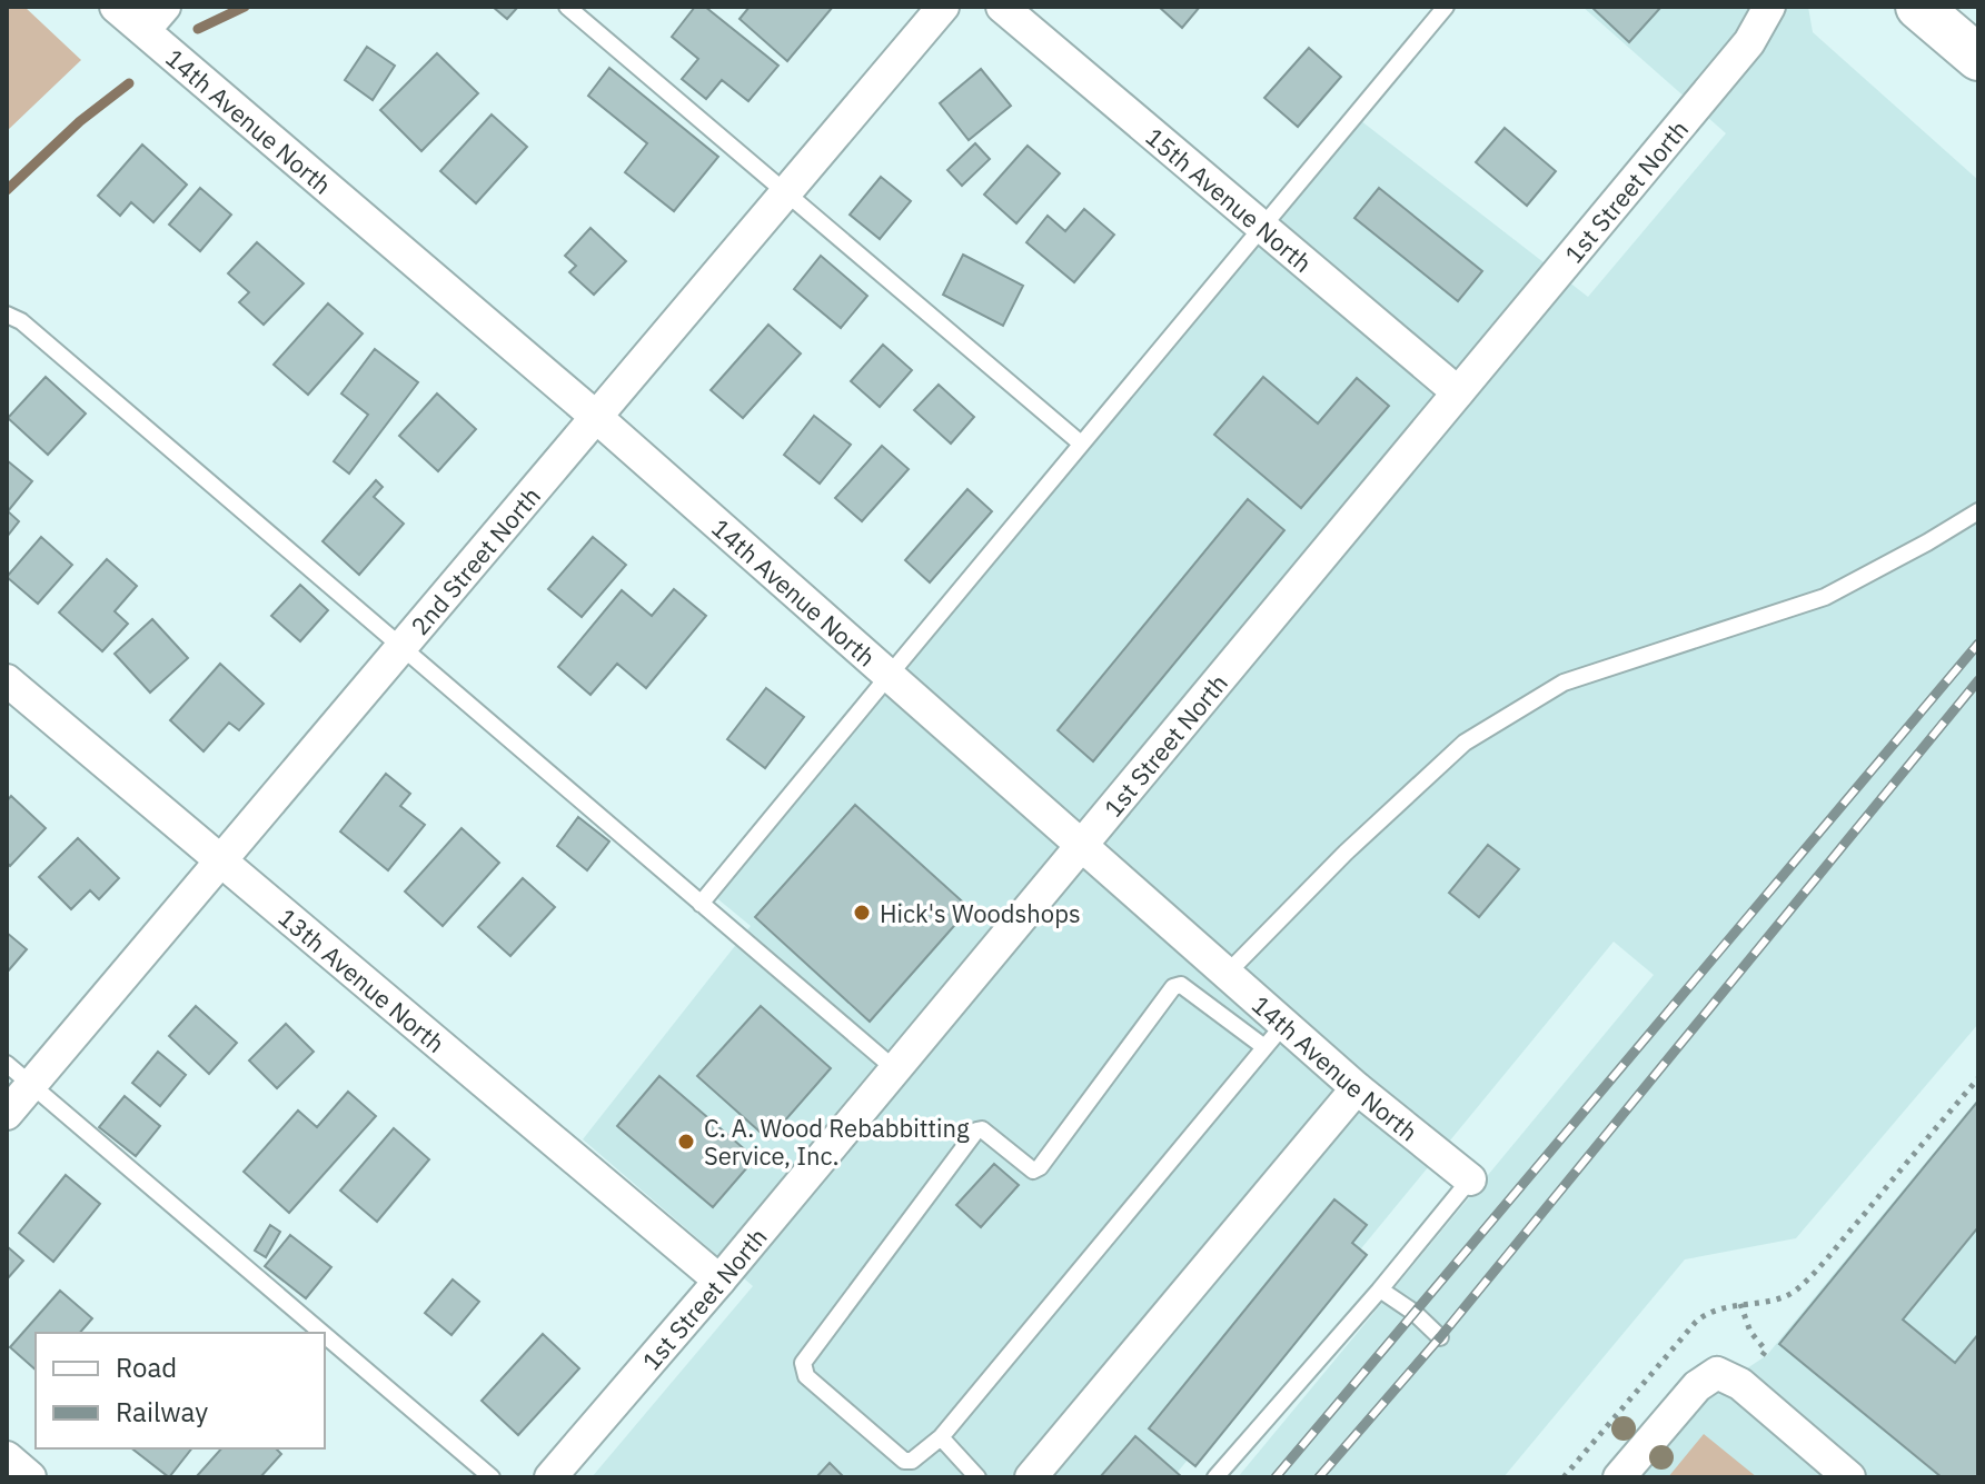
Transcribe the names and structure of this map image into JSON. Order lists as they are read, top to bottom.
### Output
{
  "streets": {
    "street": [
      "14th Avenue North",
      "1st Street North",
      "15th Avenue North",
      "2nd Street North",
      "13th Avenue North"
    ]
  },
  "crossings": [
    ["14th Avenue North", "1st Street North"],
    ["14th Avenue North", "2nd Street North"],
    ["1st Street North", "15th Avenue North"],
    ["1st Street North", "13th Avenue North"],
    ["2nd Street North", "13th Avenue North"]
  ],
  "places": ["Hick's Woodshops", "C. A. Wood Rebabbitting Service, Inc."],
  "legend": ["Road", "Railway"]
}
